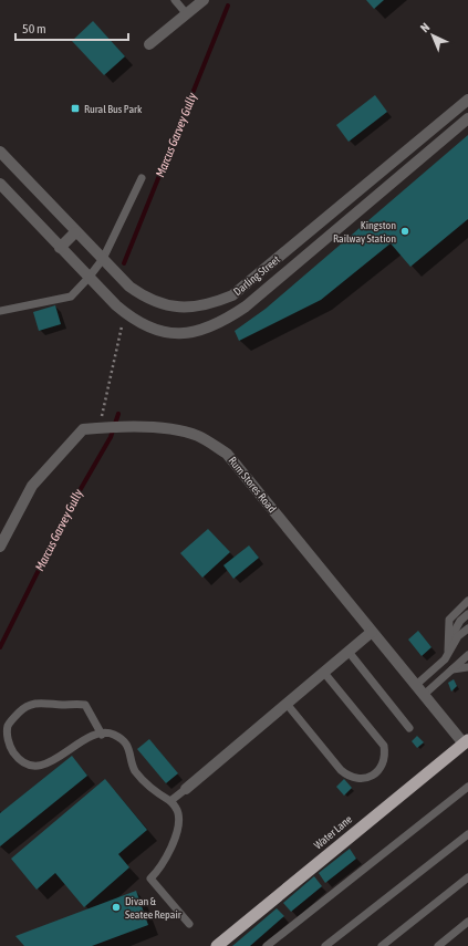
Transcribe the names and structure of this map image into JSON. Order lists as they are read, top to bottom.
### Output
{
  "streets": {
    "highway": ["Water Lane"],
    "street": ["Darling Street", "Rum Stores Road"]
  },
  "crossings": [
    ["Rum Stores Road", "Water Lane"]
  ],
  "water": ["Marcus Garvey Gully"],
  "places": {
    "transit": ["Rural Bus Park"],
    "other": ["Kingston Railway Station", "Divan & Seatee Repair"]
  },
  "scale_bar": "50 m",
  "north": "top left"
}
